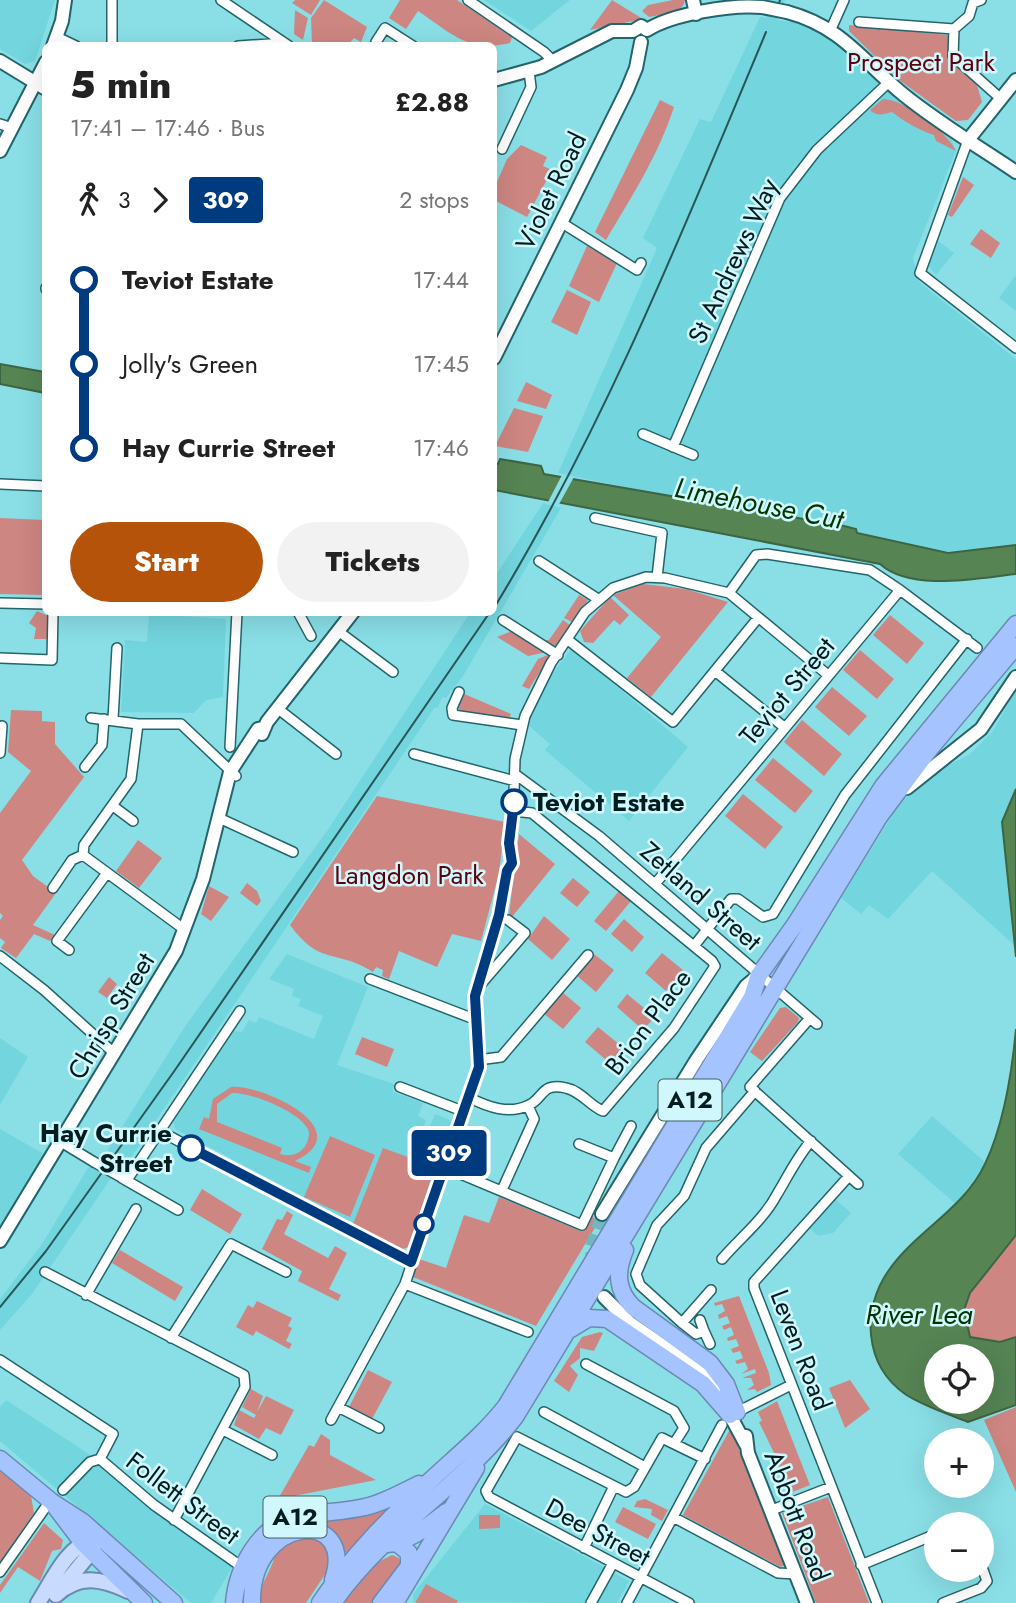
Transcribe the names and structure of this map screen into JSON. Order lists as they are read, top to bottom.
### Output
{
  "streets": {
    "highway": ["A12"],
    "street": [
      "Violet Road",
      "St Andrews Way",
      "Teviot Street",
      "Zetland Street",
      "Chrisp Street",
      "Brion Place",
      "Leven Road",
      "Follett Street",
      "Abbott Road",
      "Dee Street"
    ]
  },
  "crossings": [
    ["Teviot Street", "Zetland Street"],
    ["Zetland Street", "Brion Place"],
    ["Zetland Street", "A12"],
    ["A12", "Follett Street"],
    ["A12", "Abbott Road"]
  ],
  "water": ["Limehouse Cut", "River Lea"],
  "parks": ["Prospect Park", "Langdon Park"],
  "places": ["Teviot Estate", "Hay Currie Street"],
  "lines": ["bus line 309"],
  "page": {
    "on_map": "309",
    "heading": ["5 min", "17:41 – 17:46 · Bus", "£2.88"],
    "legs": ["3", "309", "2 stops"],
    "list": [
      {
        "name": "Teviot Estate",
        "value": "17:44"
      },
      {
        "name": "Jolly's Green",
        "value": "17:45"
      },
      {
        "name": "Hay Currie Street",
        "value": "17:46"
      }
    ],
    "buttons": ["Start", "Tickets"],
    "map_buttons": ["+", "−"]
  }
}
